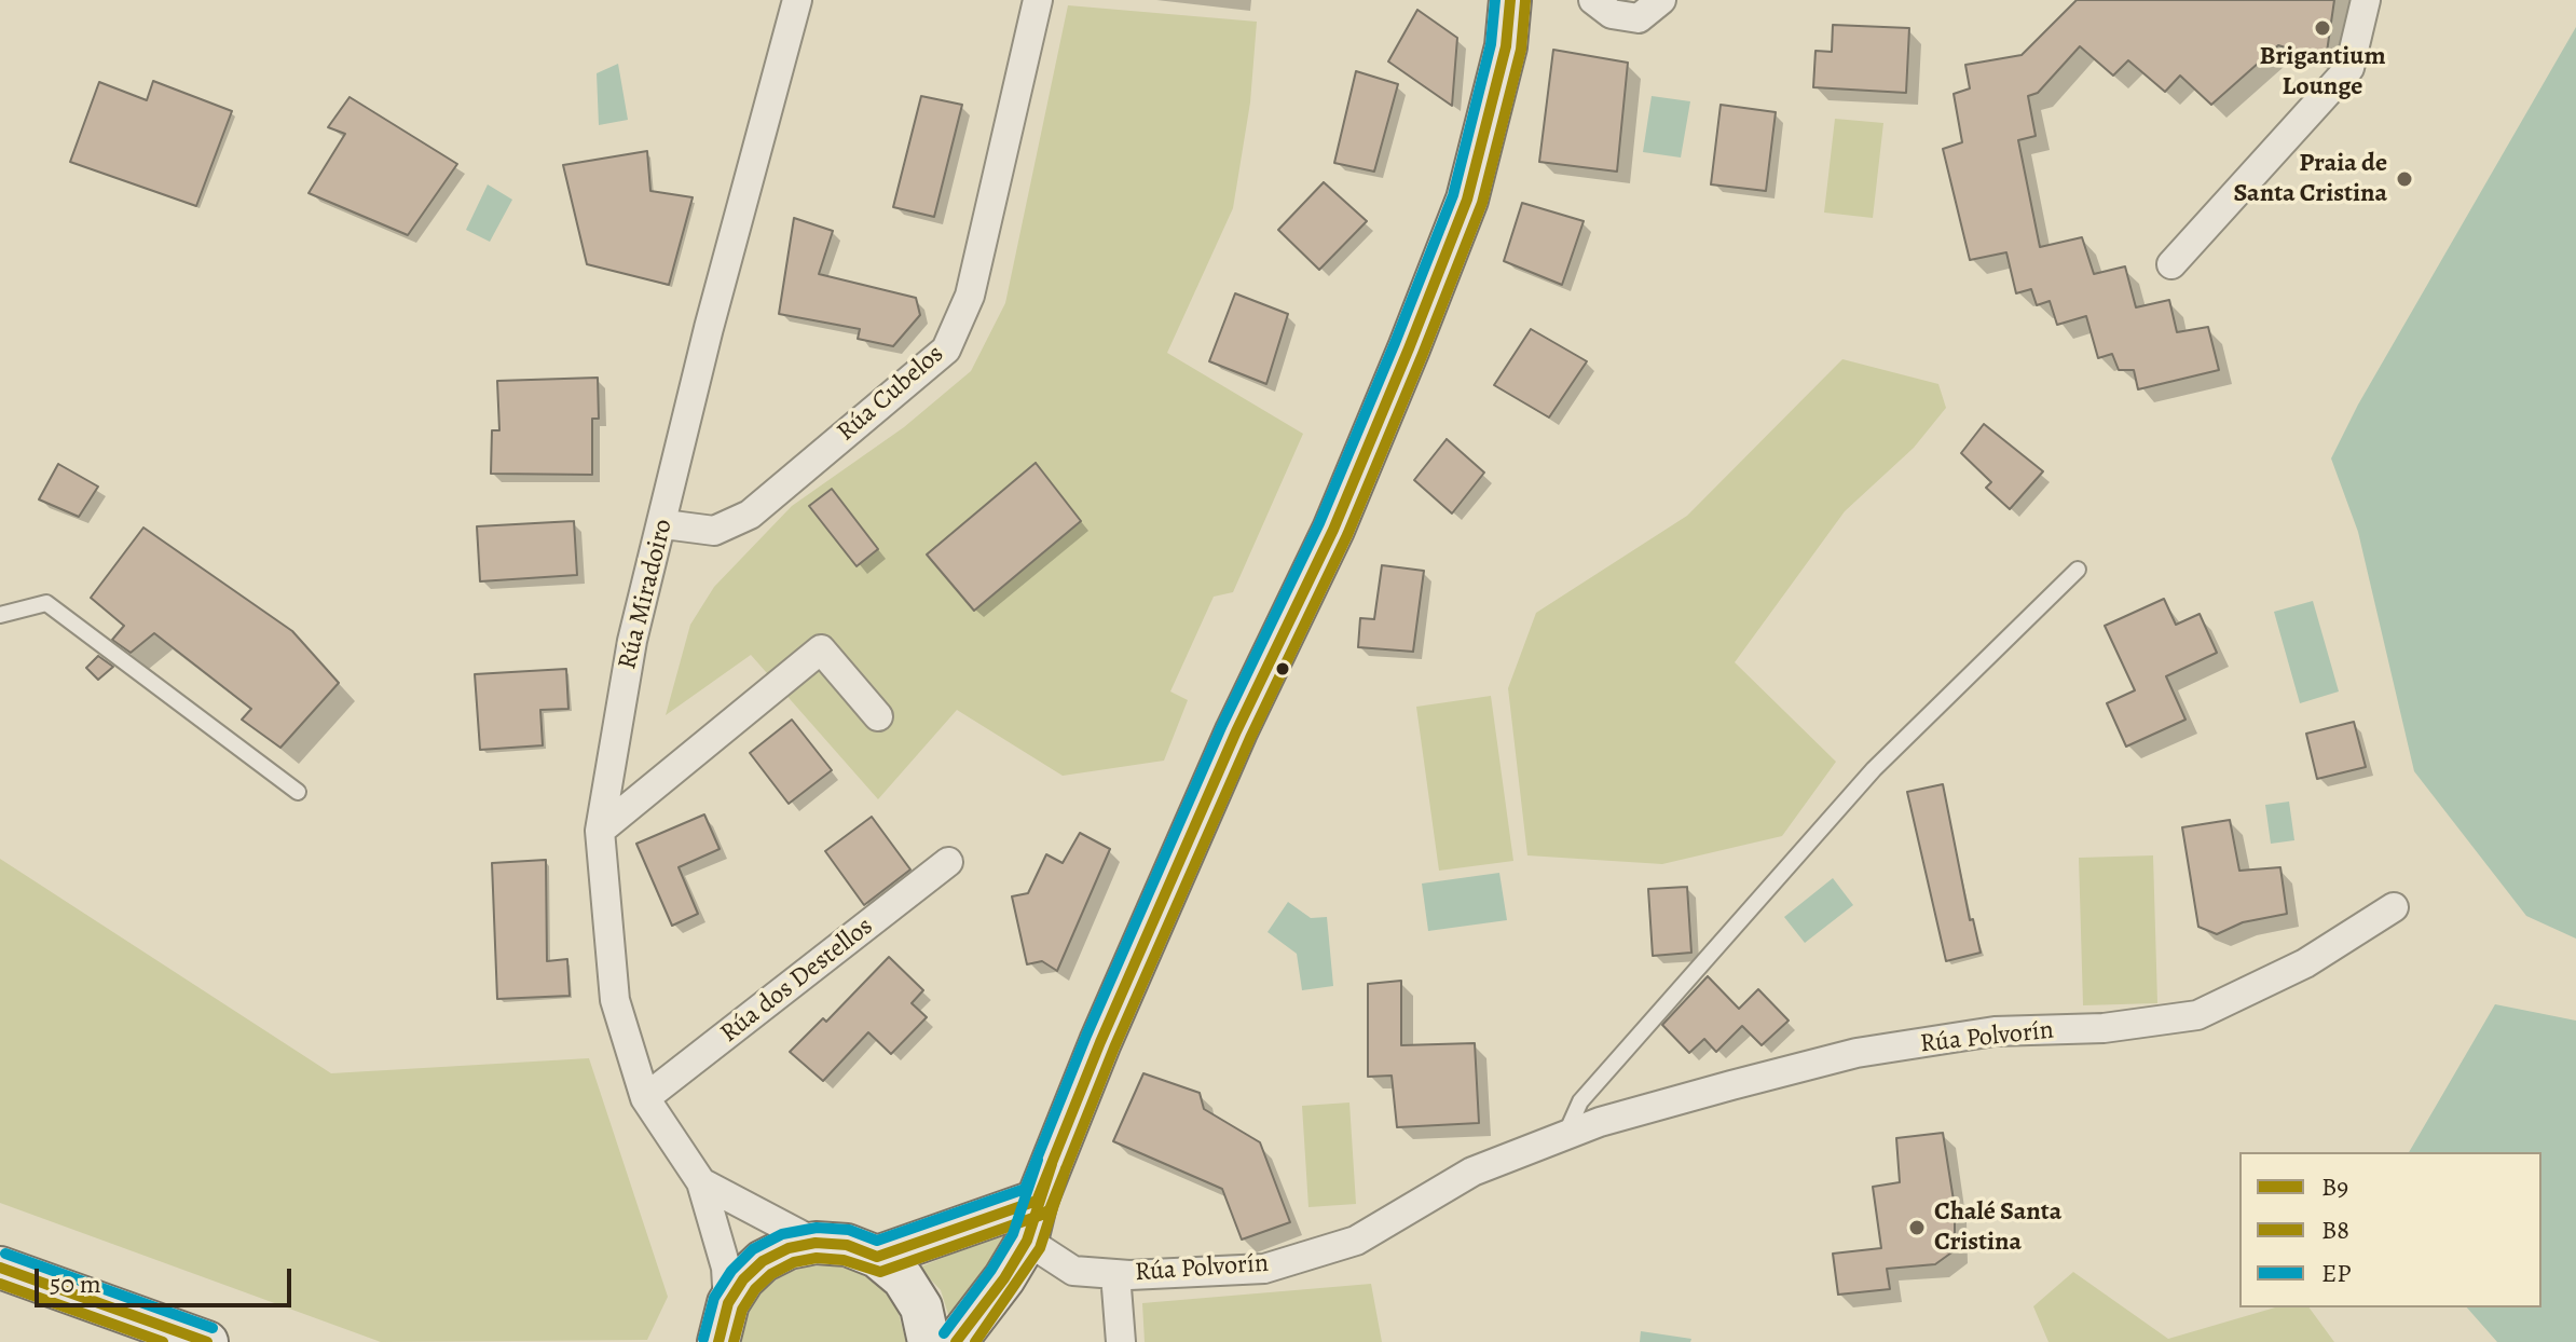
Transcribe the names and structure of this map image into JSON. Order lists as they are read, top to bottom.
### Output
{
  "streets": {
    "street": [
      "Rúa Cubelos",
      "Rúa Miradoiro",
      "Rúa dos Destellos",
      "Rúa Polvorín"
    ]
  },
  "crossings": [
    ["Rúa Cubelos", "Rúa Miradoiro"],
    ["Rúa Miradoiro", "Rúa dos Destellos"]
  ],
  "places": ["Brigantium Lounge", "Praia de Santa Cristina", "Chalé Santa Cristina"],
  "lines": ["transit line B9", "transit line EP", "transit line B8"],
  "legend": ["B9", "B8", "EP"],
  "scale_bar": "50 m"
}
